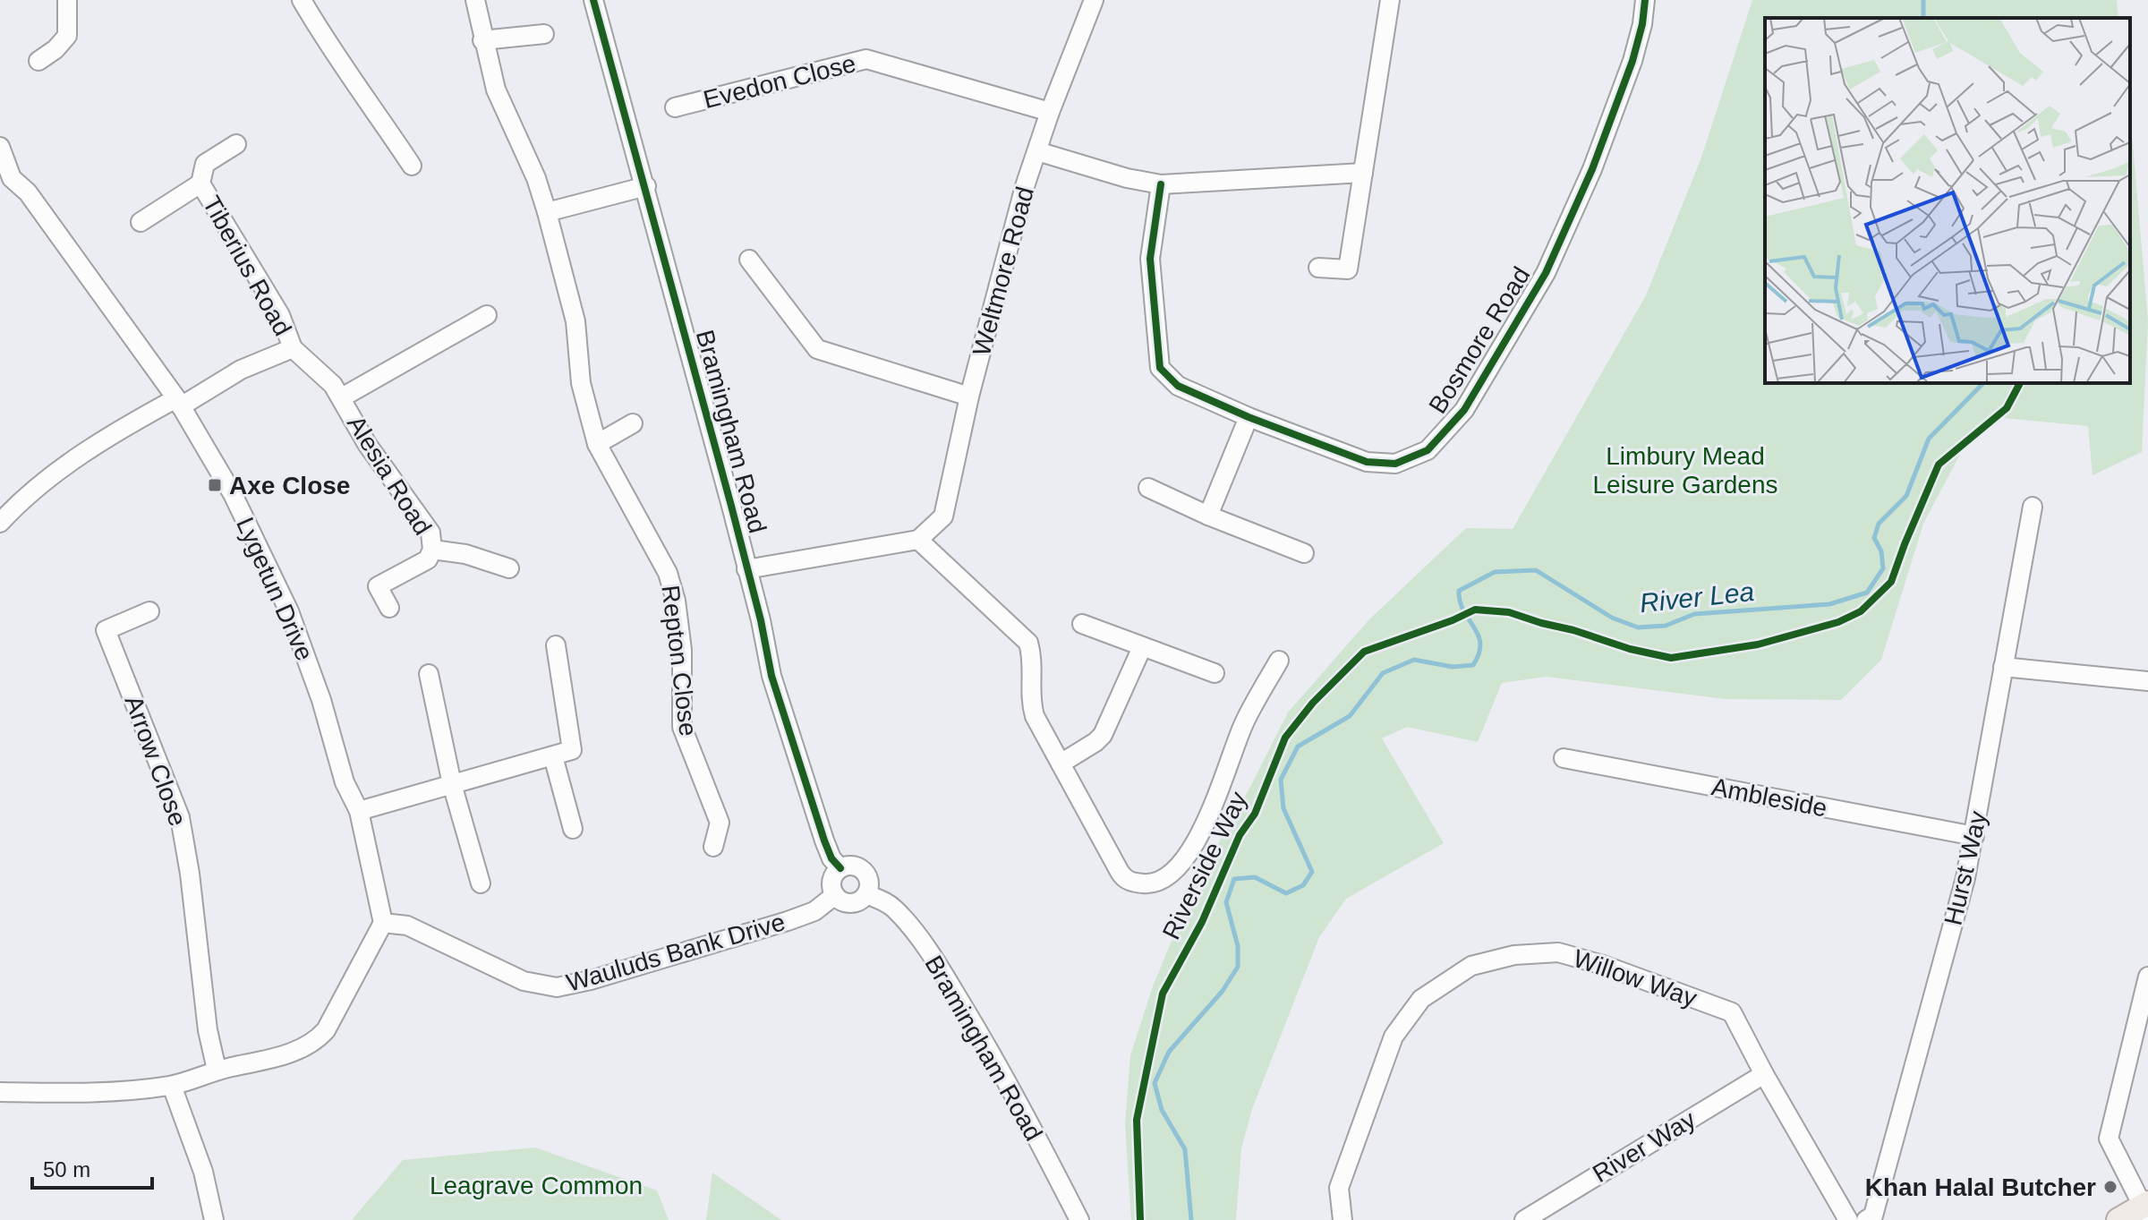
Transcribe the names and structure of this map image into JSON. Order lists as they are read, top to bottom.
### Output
{
  "streets": {
    "street": [
      "Evedon Close",
      "Tiberius Road",
      "Weltmore Road",
      "Bosmore Road",
      "Bramingham Road",
      "Alesia Road",
      "Lygetun Drive",
      "Repton Close",
      "Arrow Close",
      "Ambleside",
      "Hurst Way",
      "Wauluds Bank Drive",
      "Willow Way",
      "River Way"
    ],
    "cycle path": ["Riverside Way"]
  },
  "crossings": [
    ["Evedon Close", "Weltmore Road"],
    ["Tiberius Road", "Alesia Road"],
    ["Bramingham Road", "Wauluds Bank Drive"],
    ["Lygetun Drive", "Wauluds Bank Drive"],
    ["Ambleside", "Hurst Way"],
    ["Willow Way", "River Way"]
  ],
  "water": ["River Lea"],
  "parks": ["Limbury Mead Leisure Gardens", "Leagrave Common"],
  "places": {
    "transit": ["Axe Close"],
    "other": ["Khan Halal Butcher"]
  },
  "scale_bar": "50 m"
}
